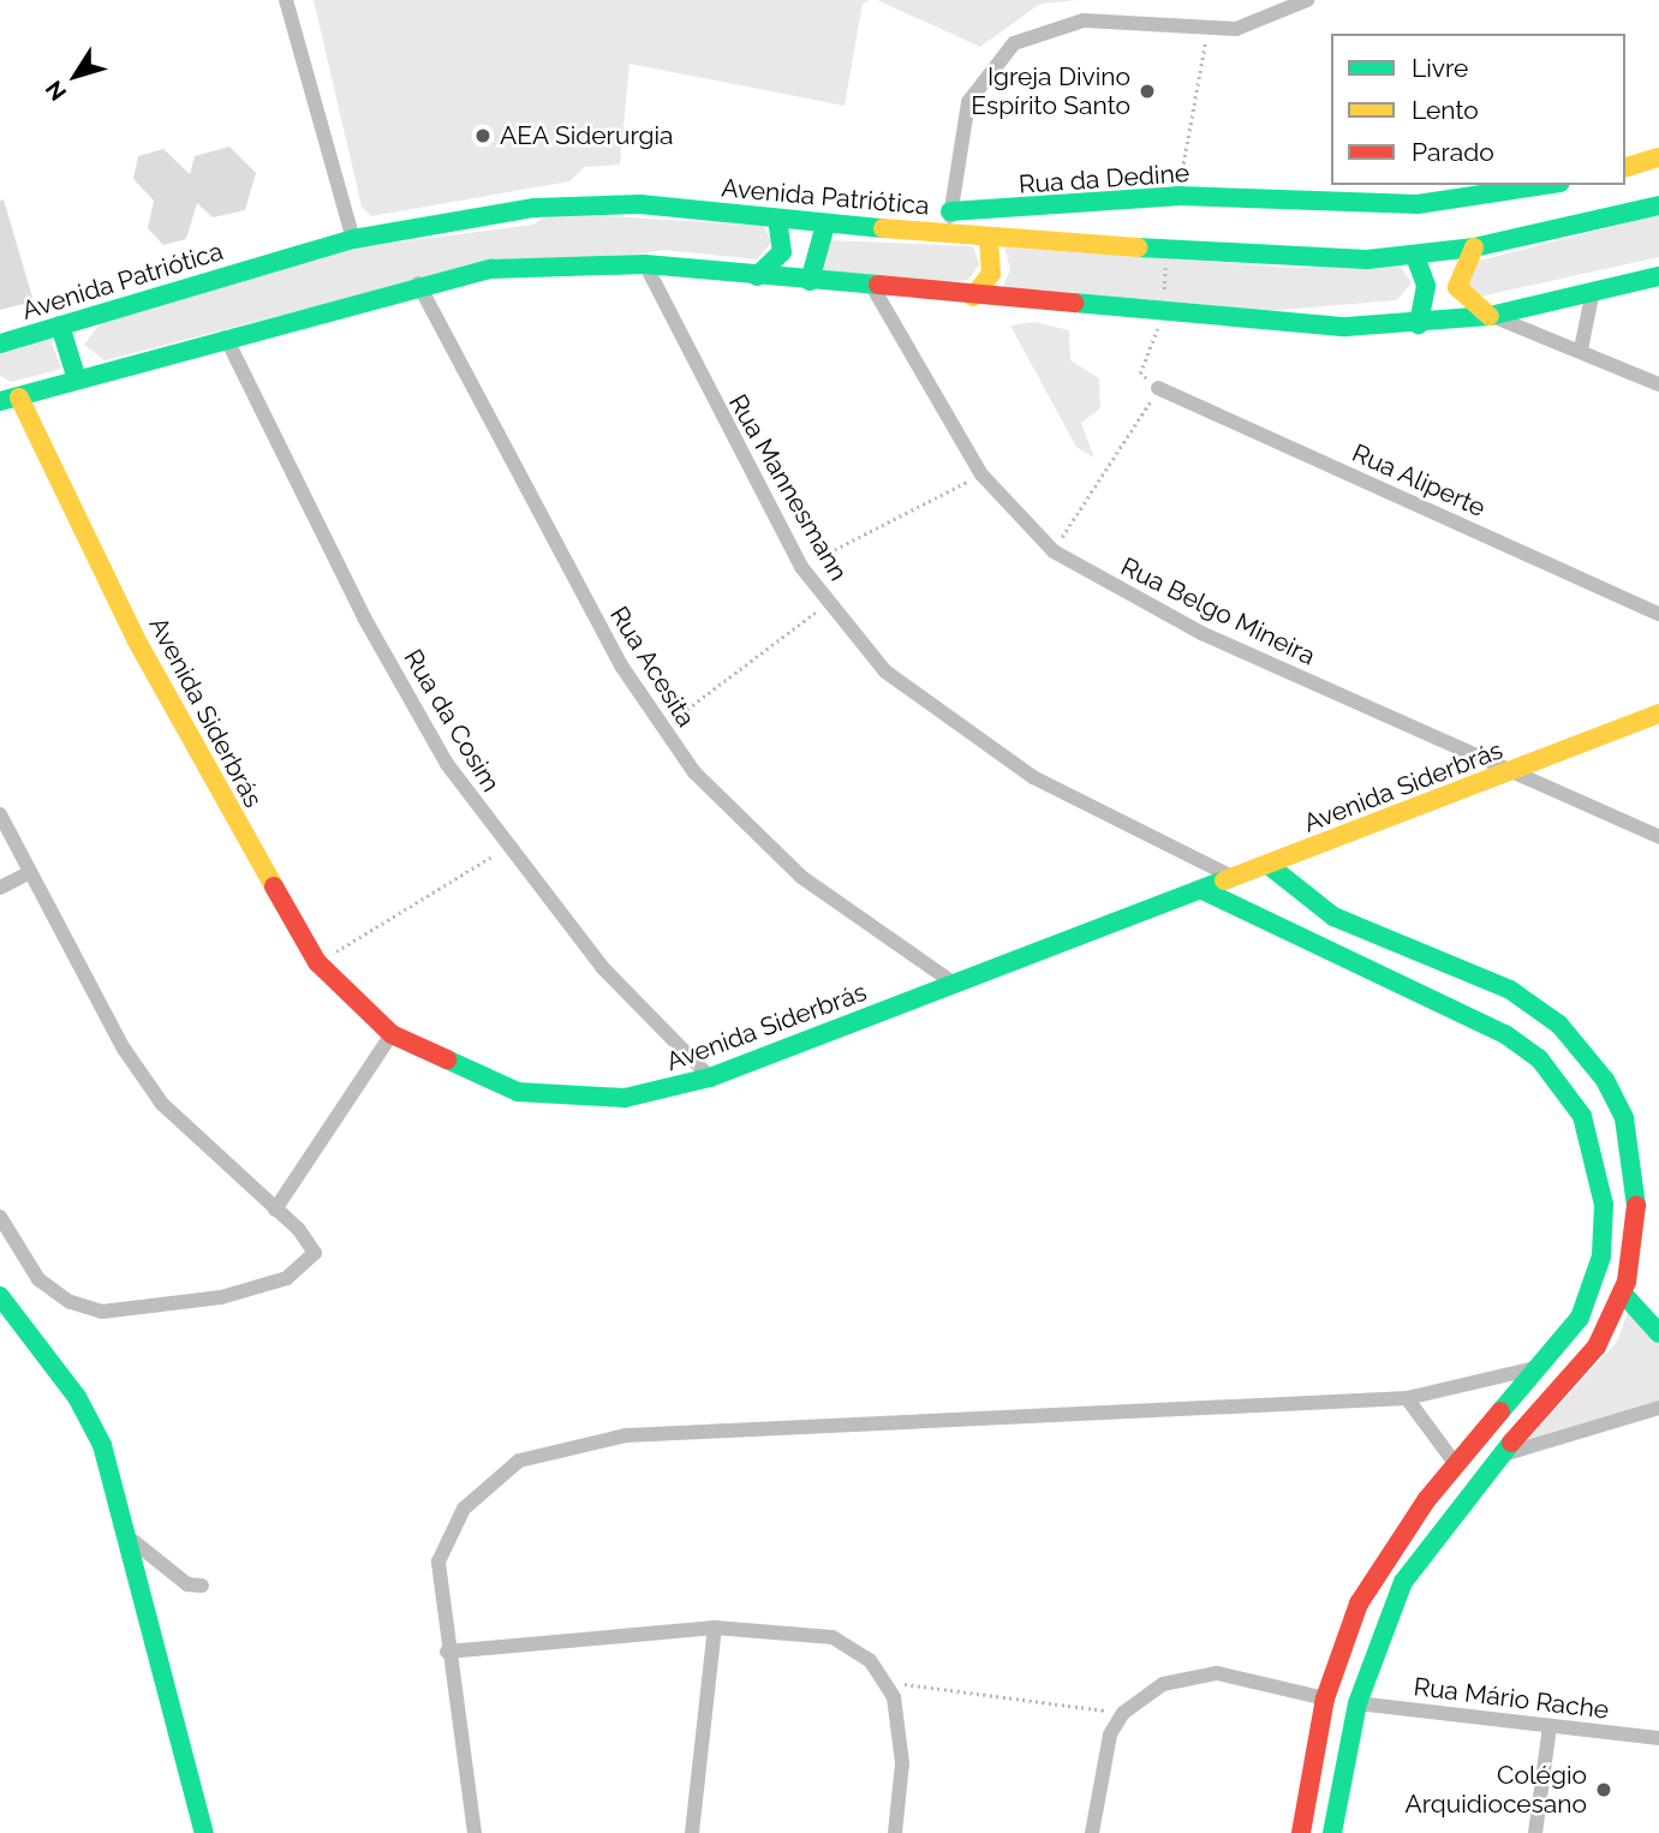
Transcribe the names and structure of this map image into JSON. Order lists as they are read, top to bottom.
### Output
{
  "streets": {
    "street": [
      "Rua da Dedine",
      "Avenida Patriótica",
      "Rua Aliperte",
      "Rua Mannesmann",
      "Rua Belgo Mineira",
      "Rua Acesita",
      "Avenida Siderbrás",
      "Rua da Cosim",
      "Rua Mário Rache"
    ]
  },
  "crossings": [
    ["Rua Mannesmann", "Avenida Siderbrás"],
    ["Rua Belgo Mineira", "Avenida Siderbrás"],
    ["Rua Acesita", "Avenida Siderbrás"],
    ["Avenida Siderbrás", "Rua da Cosim"]
  ],
  "places": ["Igreja Divino Espírito Santo", "AEA Siderurgia", "Colégio Arquidiocesano"],
  "legend": ["Livre", "Lento", "Parado"],
  "north": "bottom left"
}
